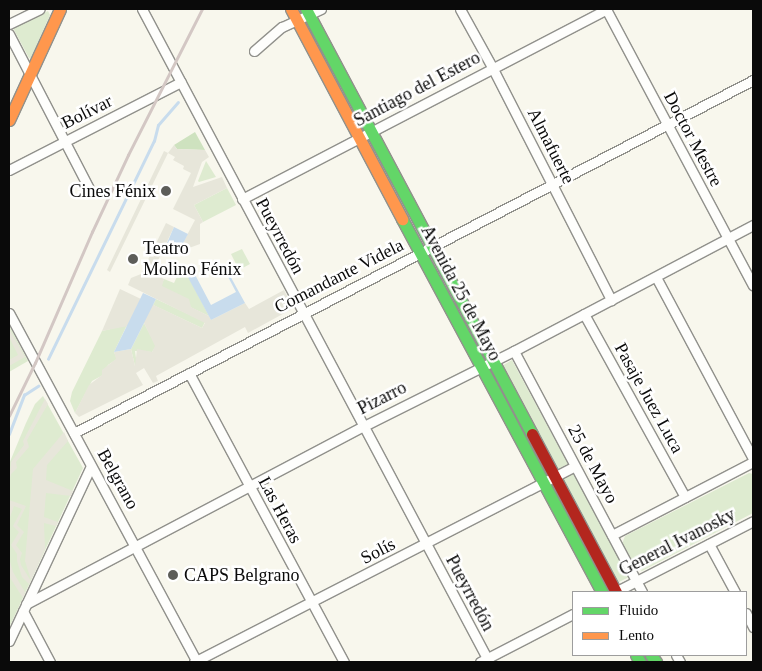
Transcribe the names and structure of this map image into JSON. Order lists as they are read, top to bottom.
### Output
{
  "streets": {
    "main road": ["Avenida 25 de Mayo"],
    "street": [
      "Santiago del Estero",
      "Bolívar",
      "Doctor Mestre",
      "Almafuerte",
      "Pueyrredón",
      "Comandante Videla",
      "Pizarro",
      "Pasaje Juez Luca",
      "25 de Mayo",
      "Belgrano",
      "Las Heras",
      "General Ivanosky",
      "Solís"
    ]
  },
  "crossings": [
    ["Santiago del Estero", "Doctor Mestre"],
    ["Santiago del Estero", "Almafuerte"],
    ["Santiago del Estero", "Pueyrredón"],
    ["Santiago del Estero", "Avenida 25 de Mayo"],
    ["Bolívar", "Pueyrredón"],
    ["Doctor Mestre", "Comandante Videla"],
    ["Doctor Mestre", "Pizarro"],
    ["Almafuerte", "Comandante Videla"],
    ["Almafuerte", "Pizarro"],
    ["Pueyrredón", "Comandante Videla"],
    ["Pueyrredón", "Pizarro"],
    ["Pueyrredón", "Solís"],
    ["Comandante Videla", "Avenida 25 de Mayo"],
    ["Comandante Videla", "Belgrano"],
    ["Comandante Videla", "Las Heras"],
    ["Avenida 25 de Mayo", "Pizarro"],
    ["Avenida 25 de Mayo", "Solís"],
    ["Pizarro", "Pasaje Juez Luca"],
    ["Pizarro", "25 de Mayo"],
    ["Pizarro", "Belgrano"],
    ["Pizarro", "Las Heras"],
    ["25 de Mayo", "General Ivanosky"],
    ["25 de Mayo", "Solís"],
    ["Belgrano", "Solís"],
    ["Las Heras", "Solís"]
  ],
  "places": ["Cines Fénix", "Teatro Molino Fénix", "CAPS Belgrano"],
  "legend": ["Fluido", "Lento"]
}
